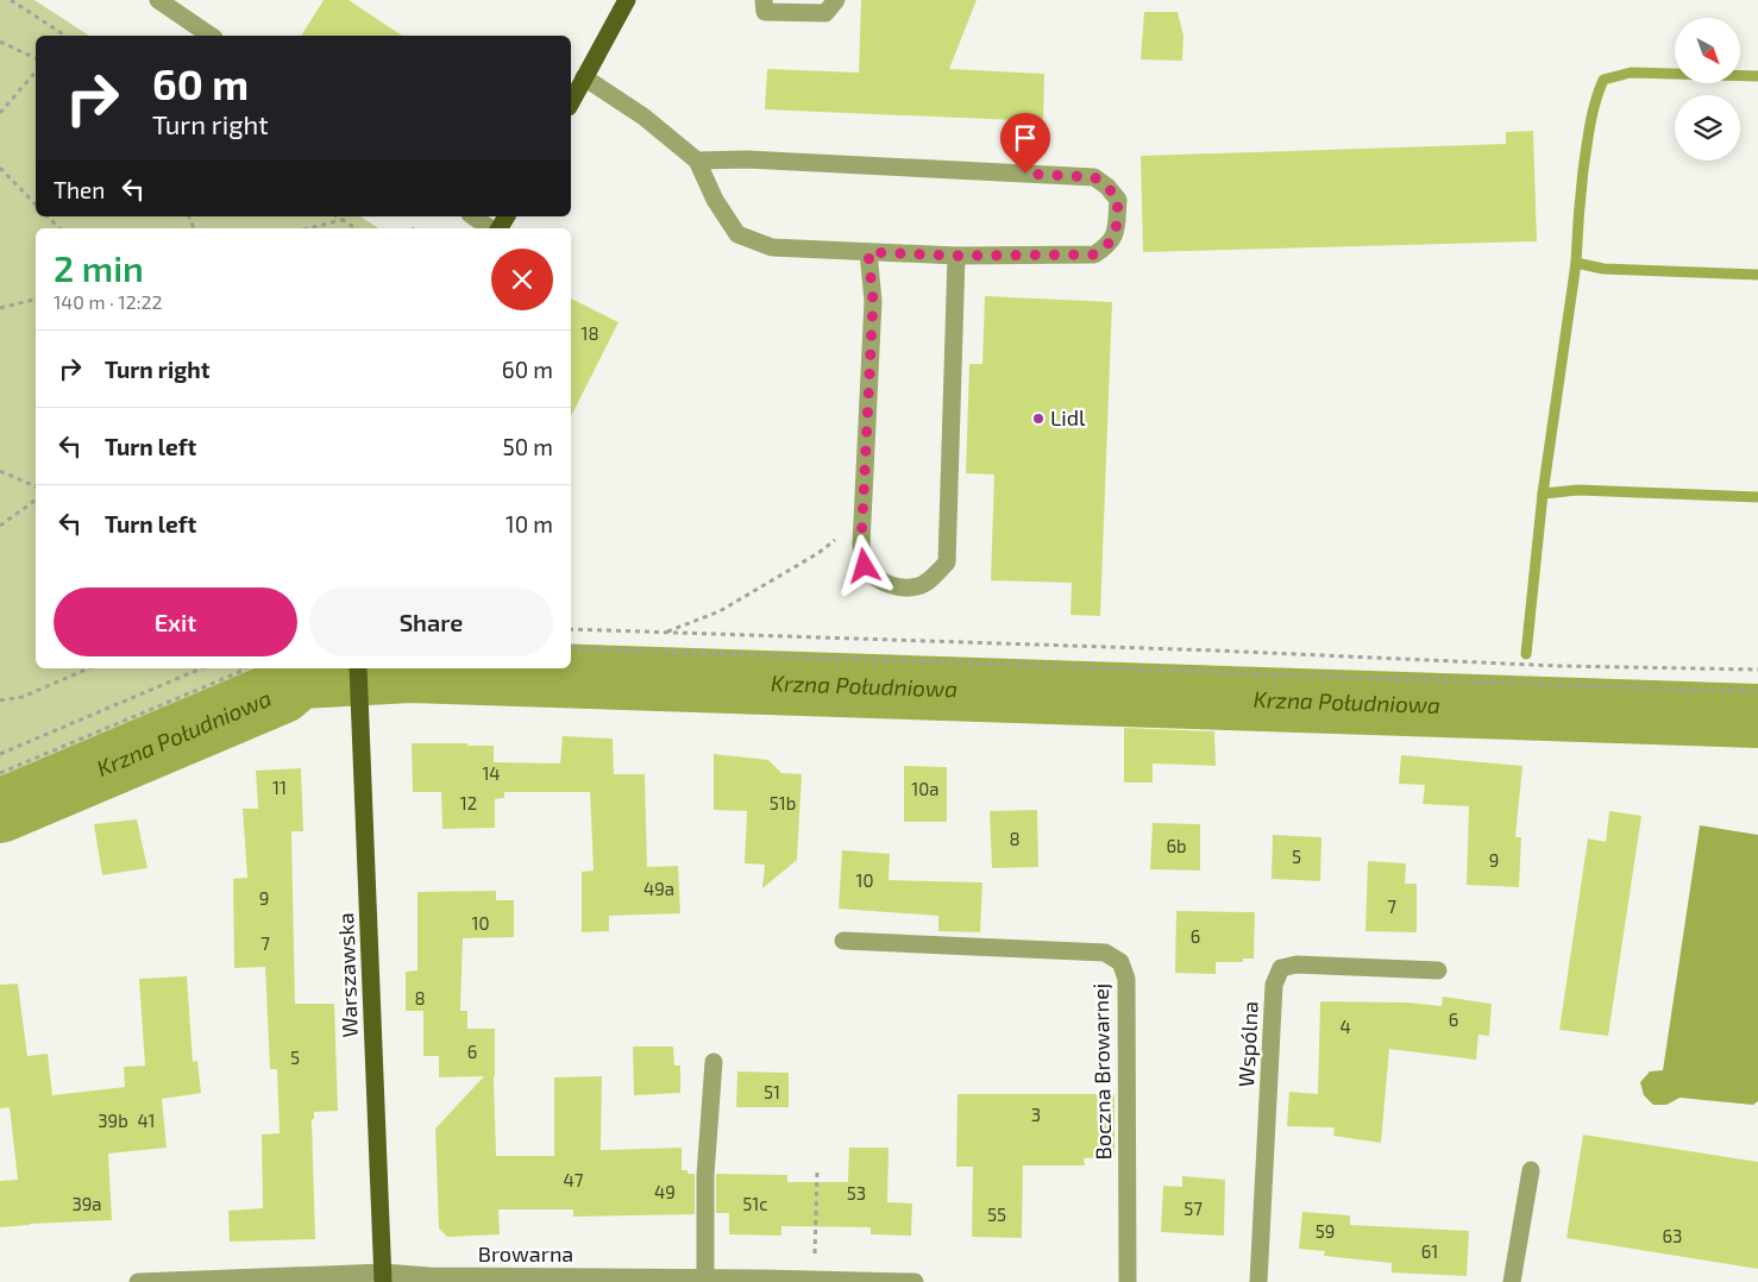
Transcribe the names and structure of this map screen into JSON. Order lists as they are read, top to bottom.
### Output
{
  "streets": {
    "main road": ["Warszawska"],
    "street": ["Wspólna", "Boczna Browarnej", "Browarna"]
  },
  "crossings": [
    ["Warszawska", "Browarna"]
  ],
  "water": ["Krzna Południowa"],
  "places": ["Lidl"],
  "house_numbers": [
    "18",
    "14",
    "11",
    "10a",
    "12",
    "51b",
    "8",
    "6b",
    "5",
    "9",
    "10",
    "49a",
    "9",
    "7",
    "10",
    "6",
    "7",
    "8",
    "6",
    "4",
    "6",
    "5",
    "51",
    "3",
    "39b",
    "41",
    "47",
    "49",
    "53",
    "39a",
    "51c",
    "57",
    "55",
    "59",
    "63",
    "61"
  ],
  "north": "bottom right",
  "page": {
    "turn": ["60 m", "Turn right"],
    "then": "Then",
    "heading": ["2 min", "140 m · 12:22"],
    "list": [
      {
        "name": "Turn right",
        "value": "60 m"
      },
      {
        "name": "Turn left",
        "value": "50 m"
      },
      {
        "name": "Turn left",
        "value": "10 m"
      }
    ],
    "buttons": ["Exit", "Share"]
  }
}
